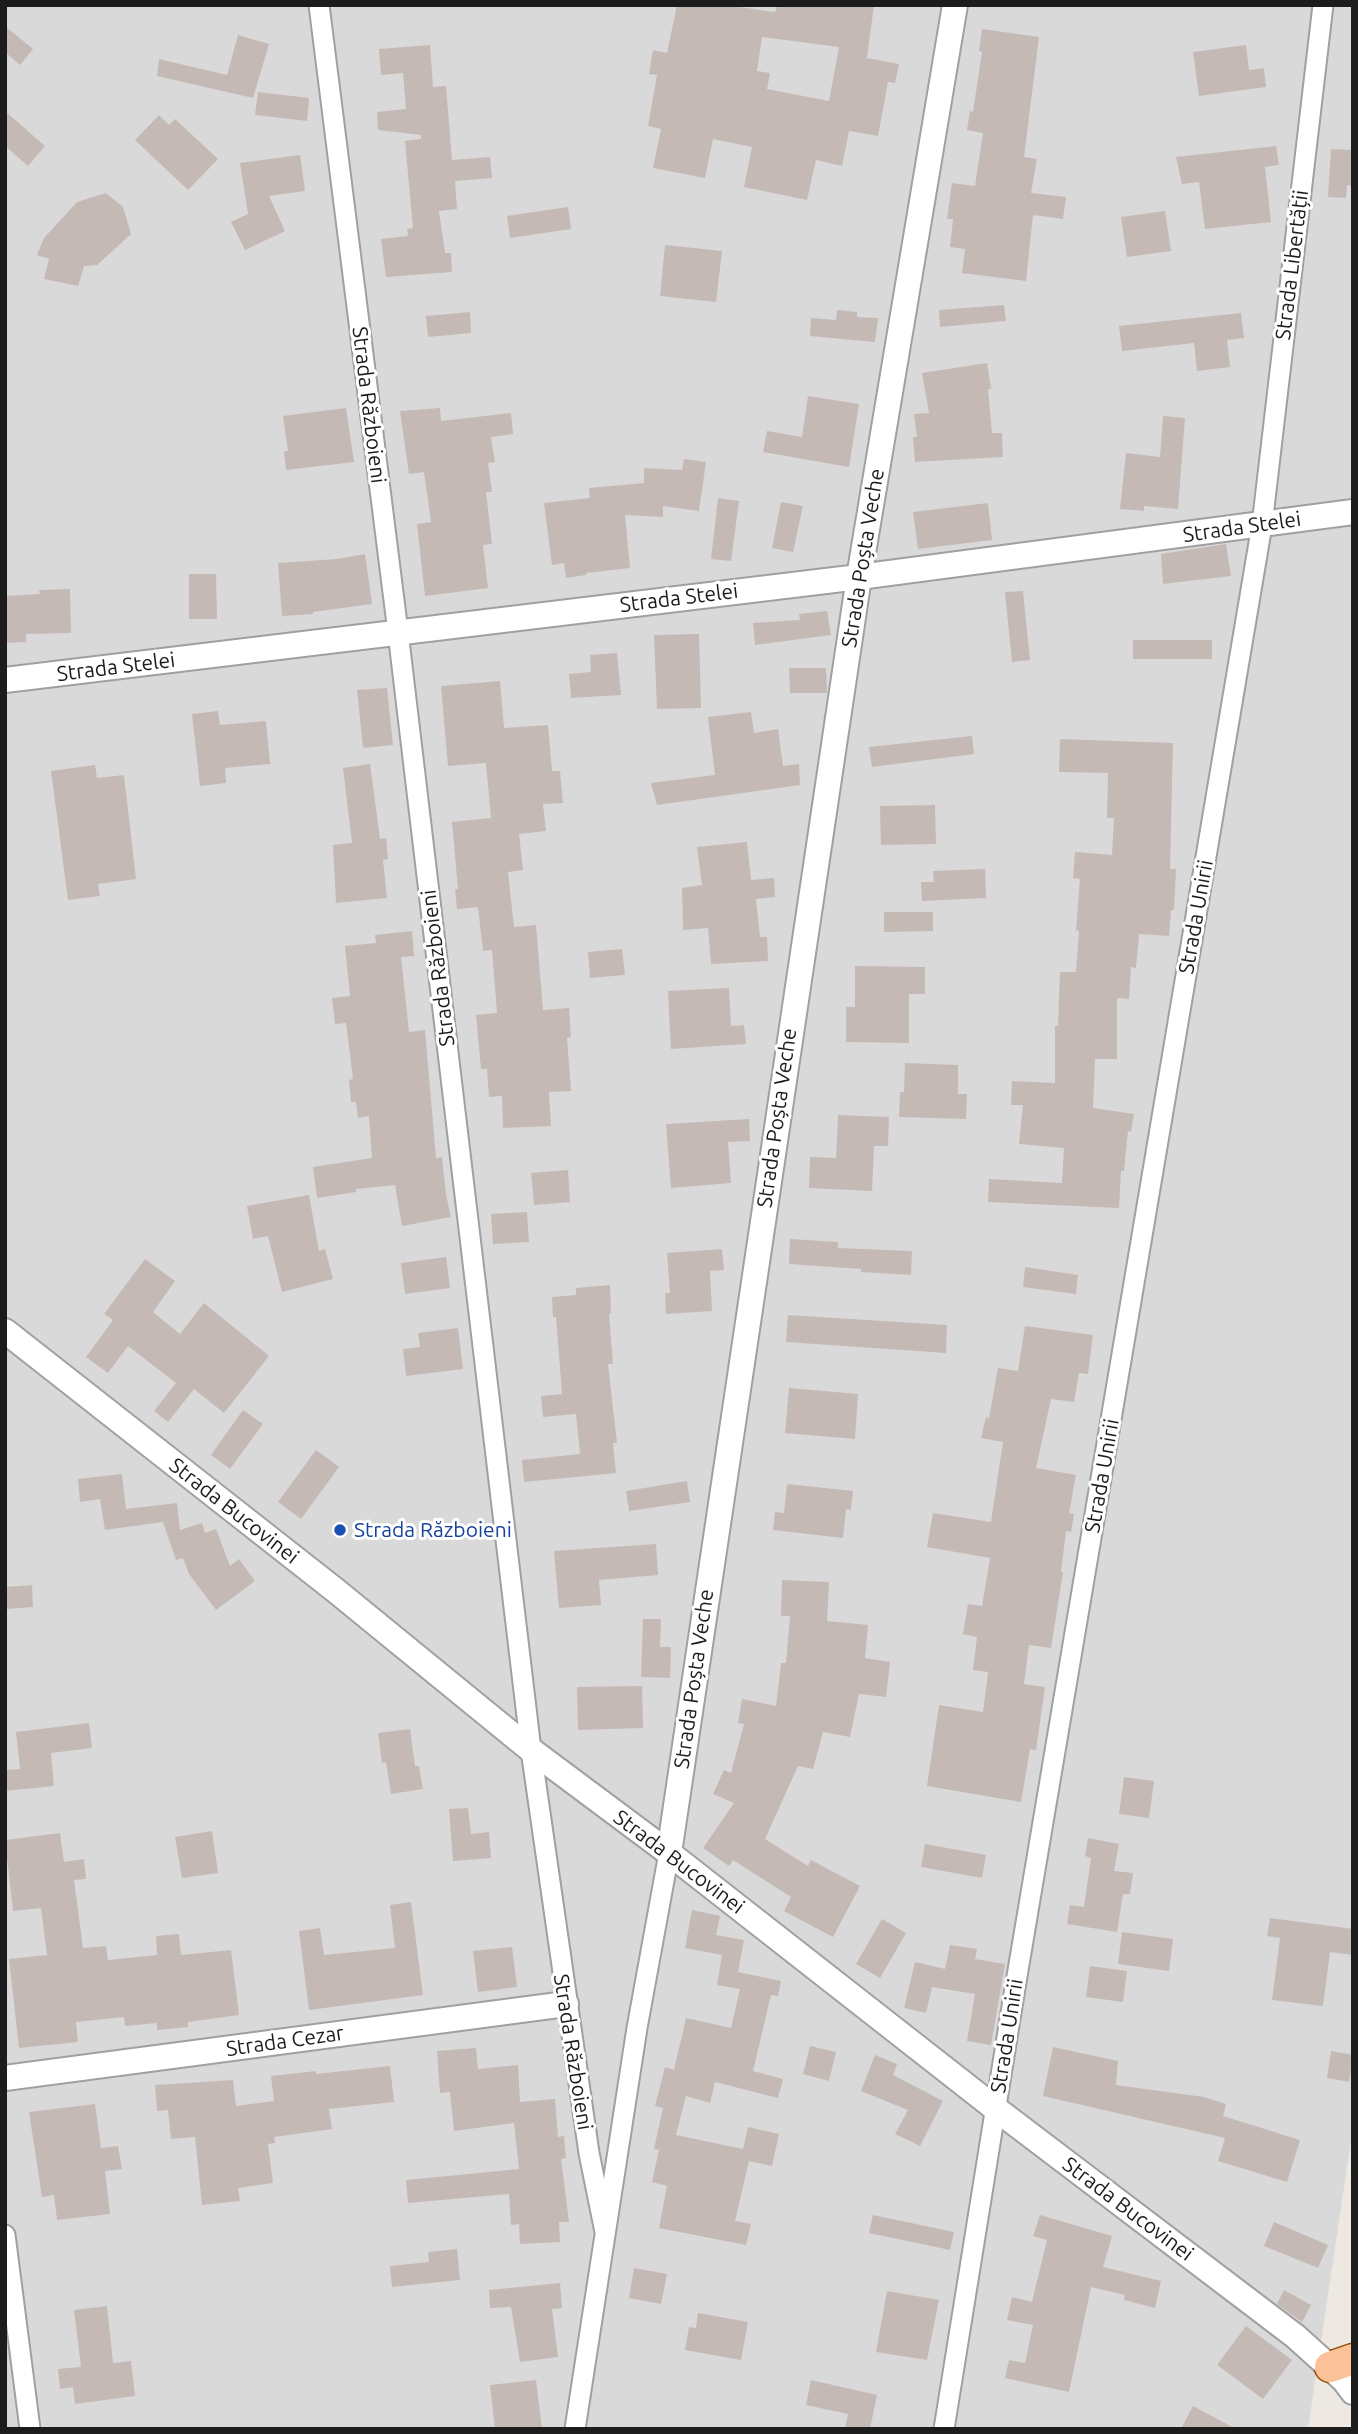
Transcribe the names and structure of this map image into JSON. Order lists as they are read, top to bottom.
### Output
{
  "streets": {
    "street": [
      "Strada Libertății",
      "Strada Războieni",
      "Strada Stelei",
      "Strada Poșta Veche",
      "Strada Unirii",
      "Strada Bucovinei",
      "Strada Cezar"
    ]
  },
  "crossings": [
    ["Strada Libertății", "Strada Stelei"],
    ["Strada Libertății", "Strada Unirii"],
    ["Strada Războieni", "Strada Stelei"],
    ["Strada Războieni", "Strada Poșta Veche"],
    ["Strada Războieni", "Strada Bucovinei"],
    ["Strada Războieni", "Strada Cezar"],
    ["Strada Stelei", "Strada Poșta Veche"],
    ["Strada Stelei", "Strada Unirii"],
    ["Strada Poșta Veche", "Strada Bucovinei"],
    ["Strada Unirii", "Strada Bucovinei"]
  ],
  "places": ["Strada Războieni"]
}
